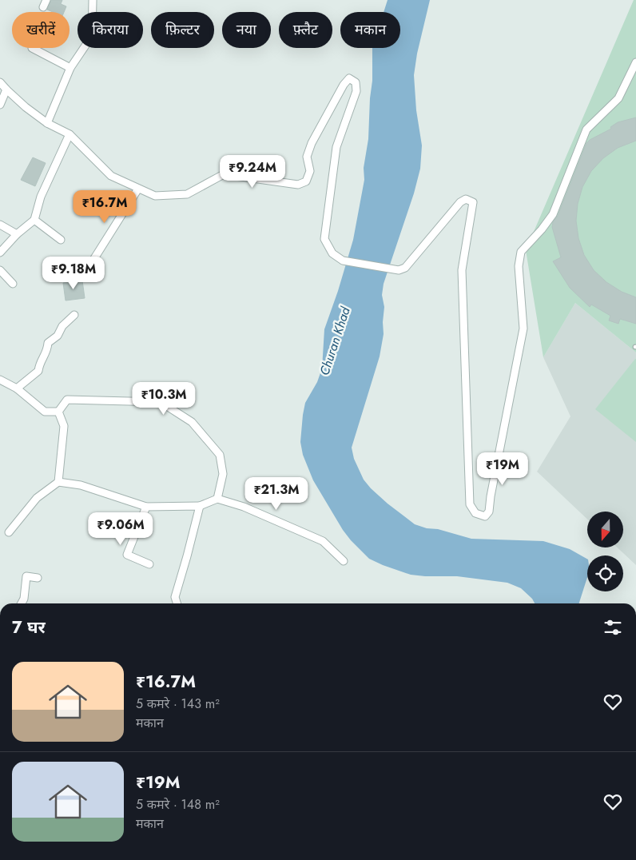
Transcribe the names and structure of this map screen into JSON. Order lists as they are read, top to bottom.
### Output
{
  "water": ["Churan Khad"],
  "north": "bottom",
  "page": {
    "chip": [
      "खरीदें",
      "किराया",
      "फ़िल्टर",
      "नया",
      "फ़्लैट",
      "मकान"
    ],
    "price": [
      "₹9.24M",
      "₹16.7M",
      "₹9.18M",
      "₹10.3M",
      "₹19M",
      "₹21.3M",
      "₹9.06M"
    ],
    "heading": "7 घर",
    "list": [
      {
        "name": "₹16.7M",
        "note": "5 कमरे · 143 m² · मकान"
      },
      {
        "name": "₹19M",
        "note": "5 कमरे · 148 m² · मकान"
      }
    ]
  }
}
